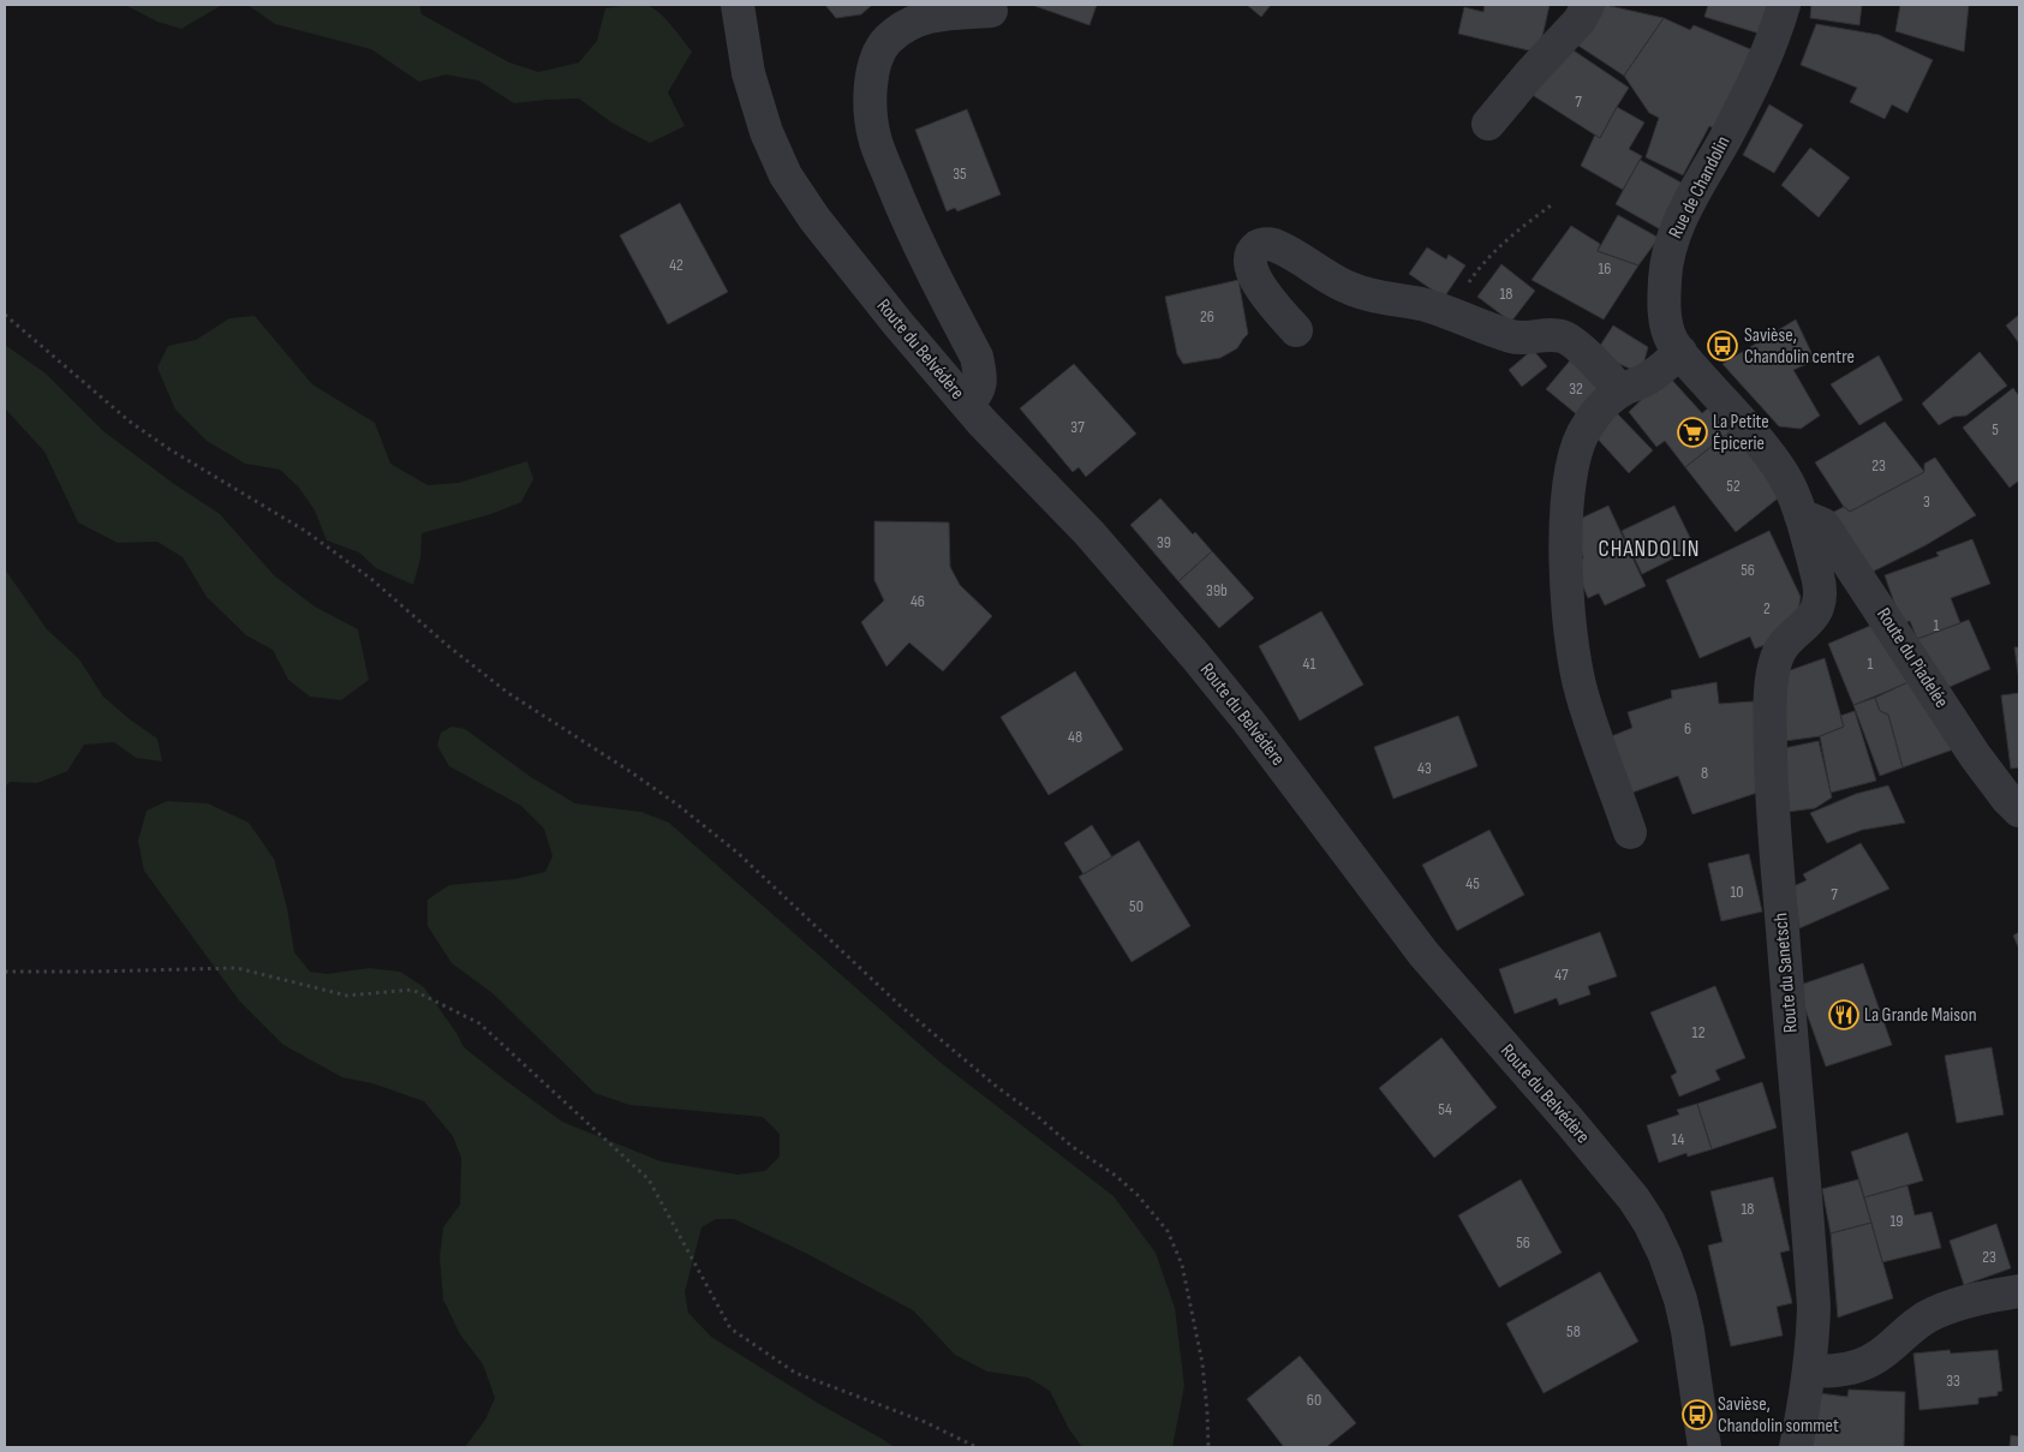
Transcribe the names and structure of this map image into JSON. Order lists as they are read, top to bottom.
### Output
{
  "streets": {
    "street": [
      "Rue de Chandolin",
      "Route du Belvédère",
      "Route du Piadelée",
      "Route du Sanetsch"
    ]
  },
  "crossings": [
    ["Rue de Chandolin", "Route du Piadelée"],
    ["Rue de Chandolin", "Route du Sanetsch"],
    ["Route du Piadelée", "Route du Sanetsch"]
  ],
  "districts": ["CHANDOLIN"],
  "places": {
    "bus stop": ["Savièse, Chandolin centre", "Savièse, Chandolin sommet"],
    "supermarket": ["La Petite Épicerie"],
    "restaurant": ["La Grande Maison"]
  },
  "house_numbers": [
    "7",
    "35",
    "42",
    "16",
    "18",
    "26",
    "32",
    "37",
    "5",
    "23",
    "52",
    "3",
    "39",
    "56",
    "39b",
    "46",
    "2",
    "1",
    "41",
    "1",
    "6",
    "48",
    "43",
    "8",
    "45",
    "10",
    "7",
    "50",
    "47",
    "12",
    "54",
    "14",
    "18",
    "19",
    "56",
    "23",
    "58",
    "33",
    "60"
  ]
}
